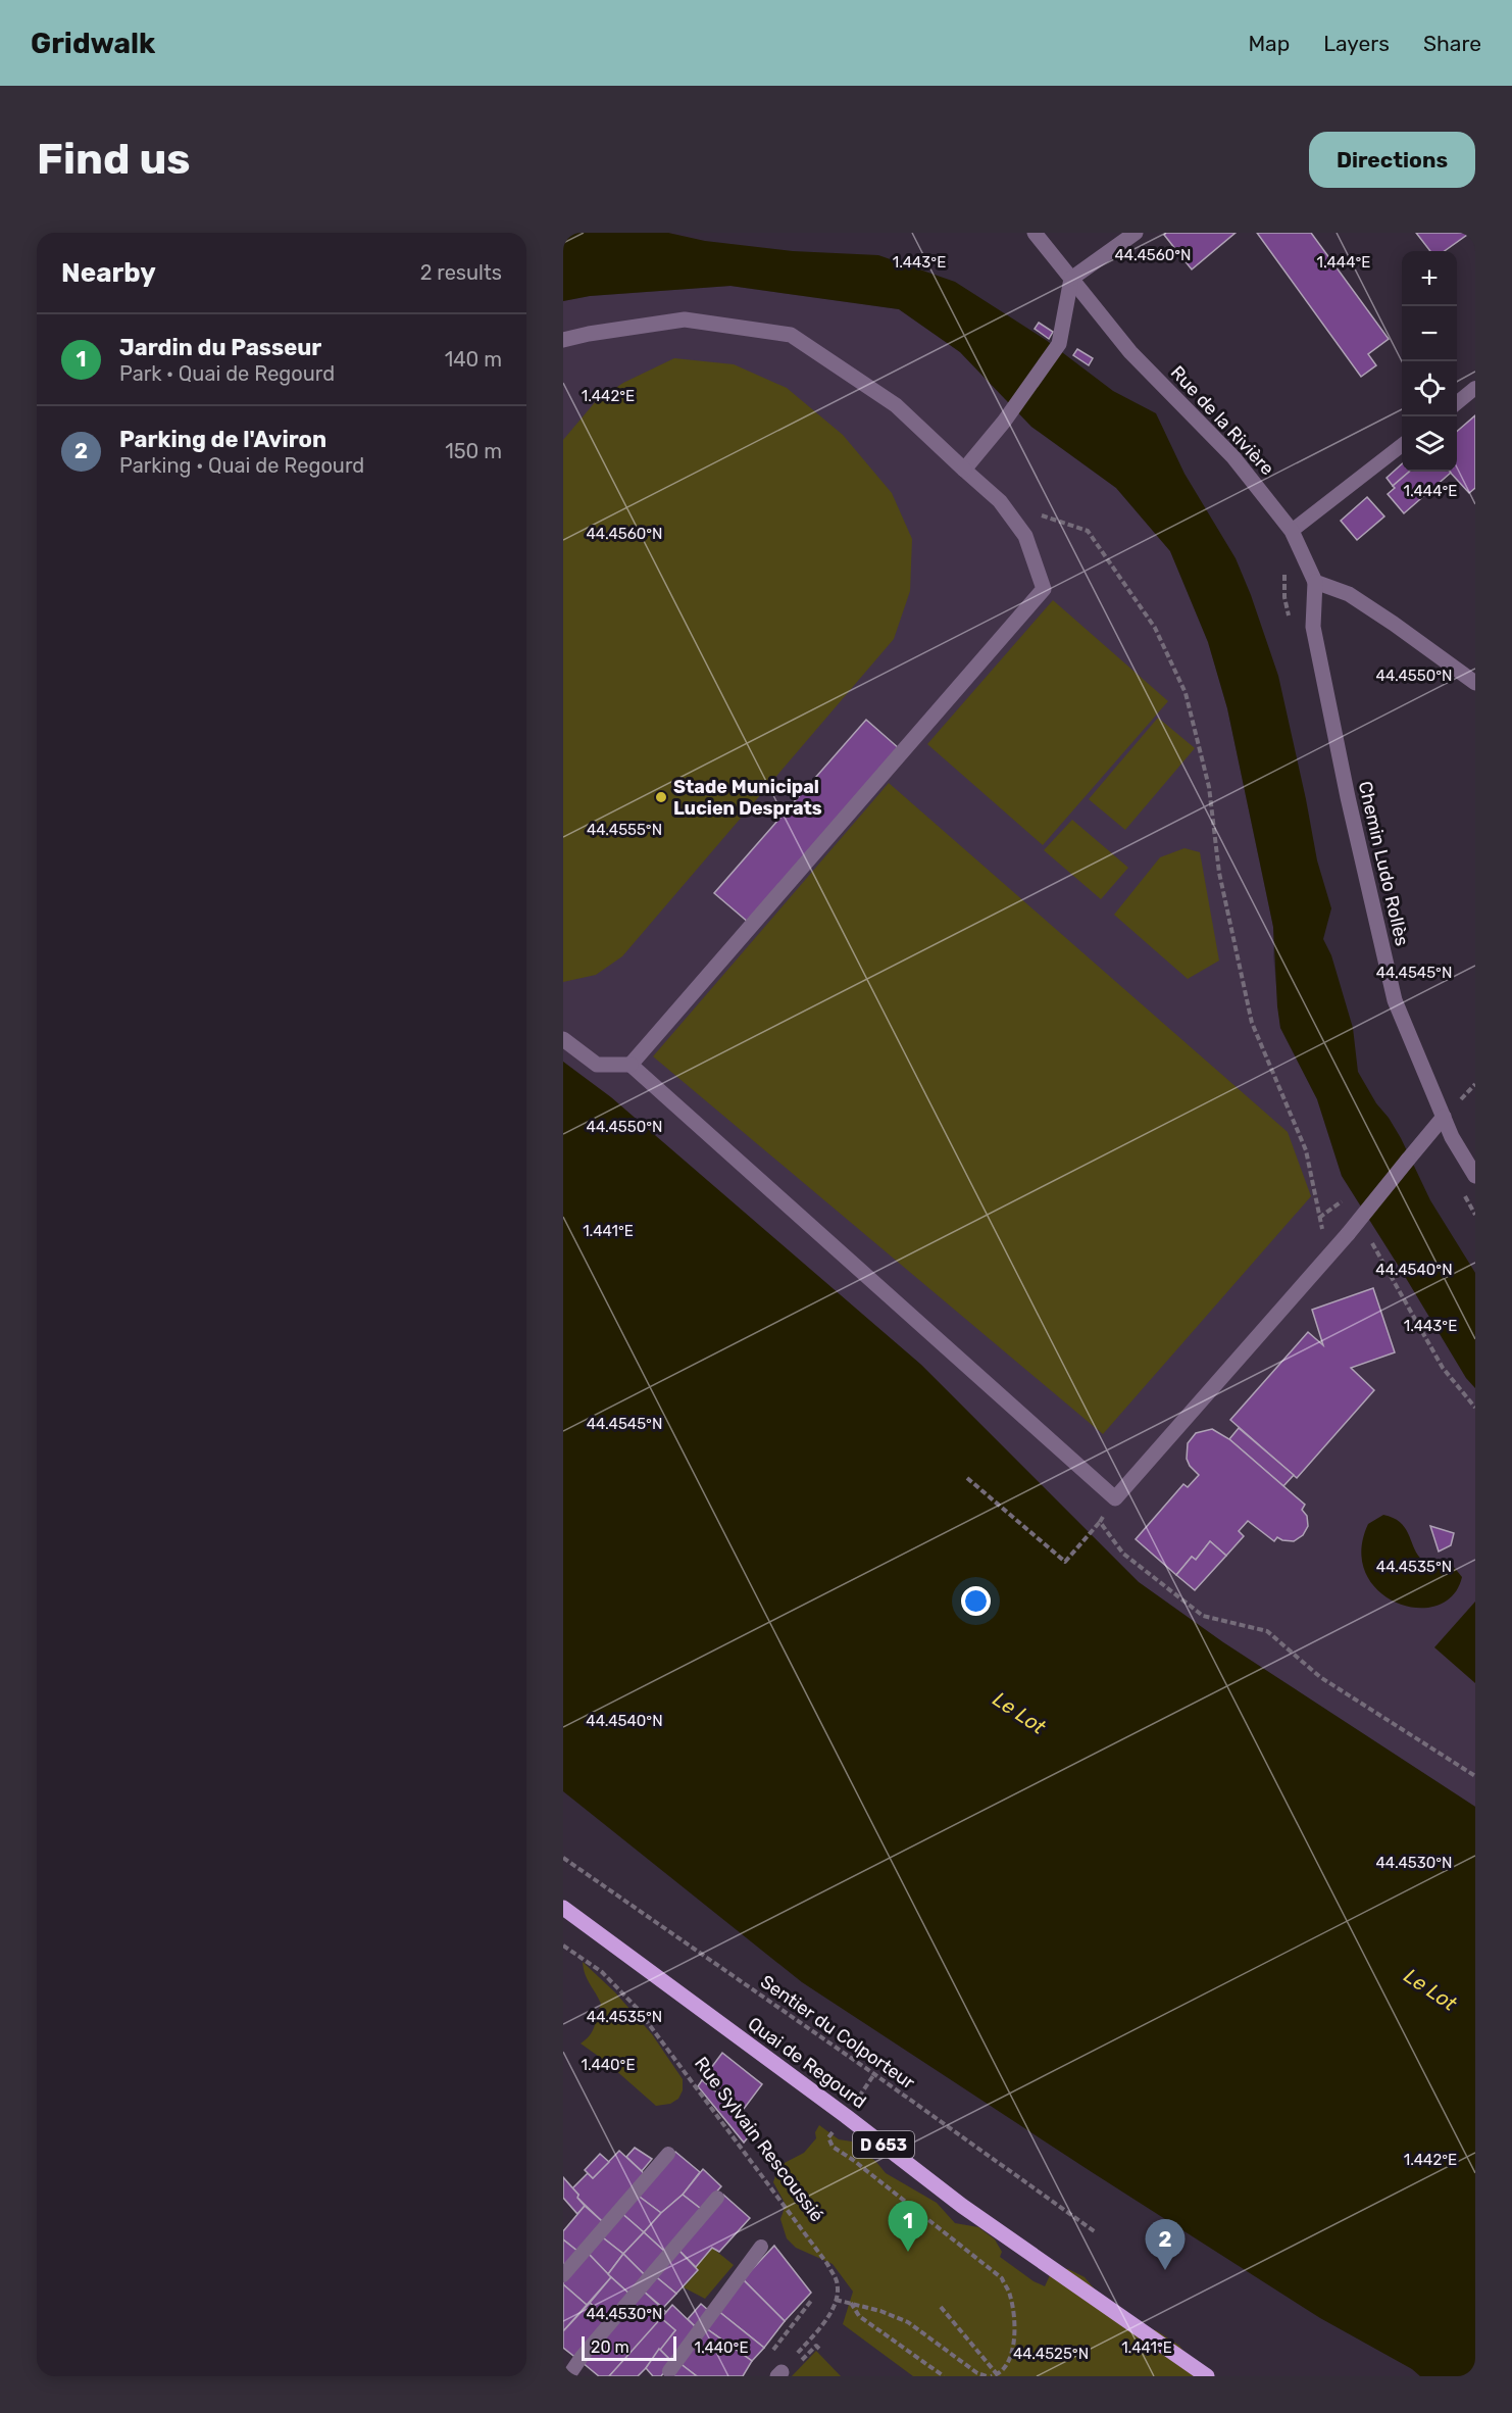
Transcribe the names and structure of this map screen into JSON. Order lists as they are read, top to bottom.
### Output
{
  "streets": {
    "main road": ["Quai de Regourd", "D 653"],
    "street": ["Rue de la Rivière", "Chemin Ludo Rollès"],
    "path": ["Sentier du Colporteur", "Rue Sylvain Rescoussié"]
  },
  "crossings": [
    ["Rue de la Rivière", "Chemin Ludo Rollès"]
  ],
  "water": ["Le Lot"],
  "places": ["Stade Municipal Lucien Desprats"],
  "scale_bar": "20 m",
  "page": {
    "header": "Gridwalk",
    "nav": ["Map", "Layers", "Share"],
    "buttons": "Directions",
    "title": "Find us",
    "heading": ["Nearby", "2 results"],
    "map_buttons": ["+", "−"],
    "list": [
      {
        "mark": "1",
        "name": "Jardin du Passeur",
        "note": "Park · Quai de Regourd",
        "value": "140 m"
      },
      {
        "mark": "2",
        "name": "Parking de l'Aviron",
        "note": "Parking · Quai de Regourd",
        "value": "150 m"
      }
    ],
    "pins": ["1", "2"],
    "scale": "20 m"
  },
  "coordinates": [
    "44.4560°N",
    "1.443°E",
    "1.444°E",
    "1.442°E",
    "44.4550°N",
    "44.4555°N",
    "44.4545°N",
    "1.441°E",
    "44.4540°N",
    "44.4535°N",
    "44.4530°N",
    "1.440°E",
    "44.4525°N"
  ]
}
